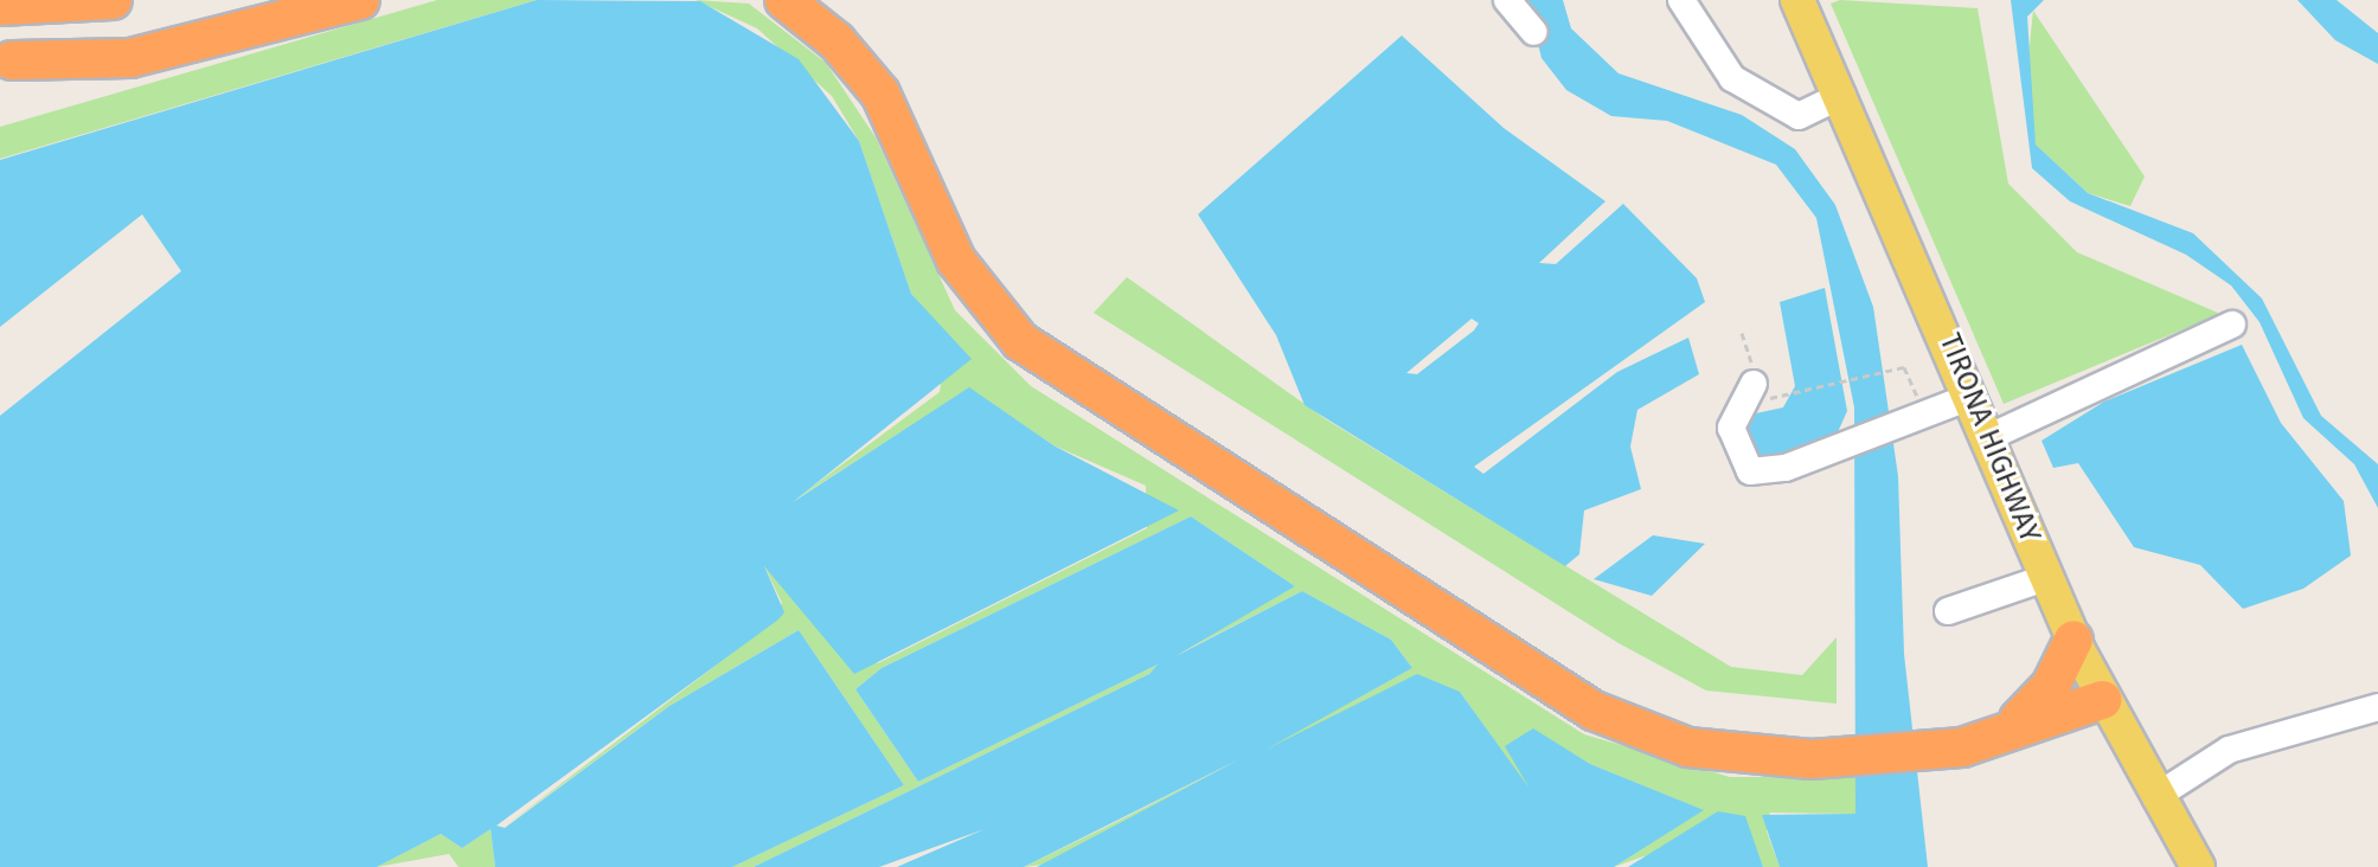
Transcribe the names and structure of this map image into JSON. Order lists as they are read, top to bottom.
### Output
{
  "streets": {
    "main road": ["TIRONA HIGHWAY"]
  }
}
